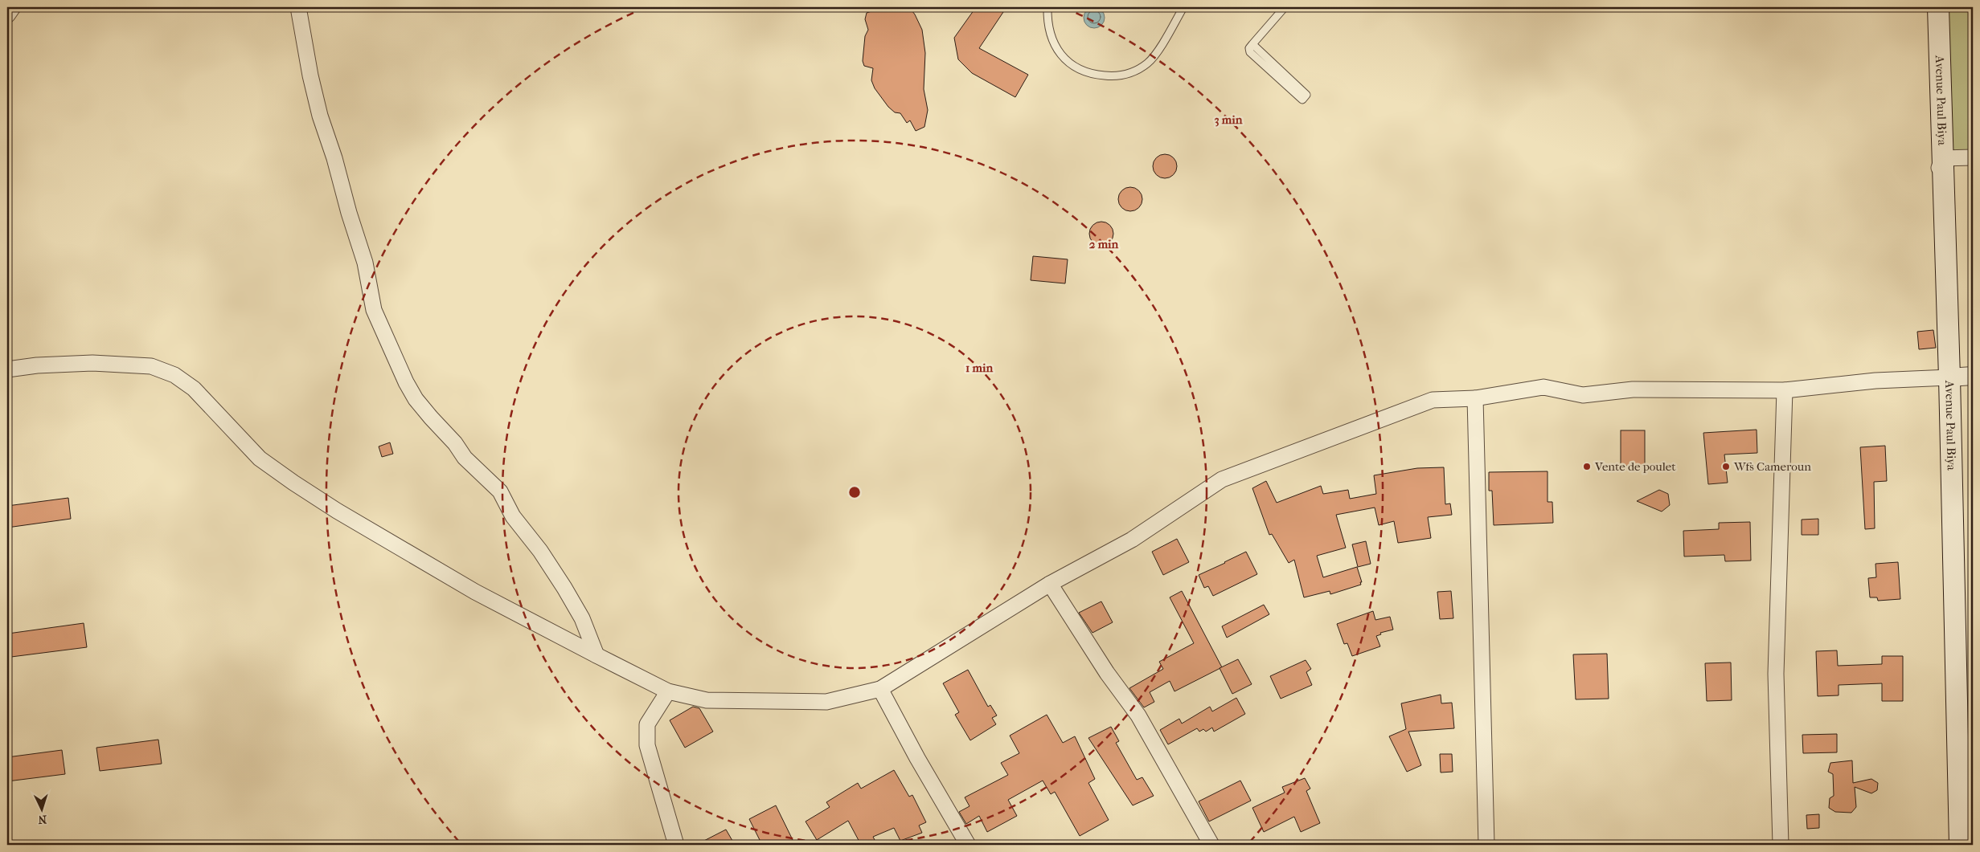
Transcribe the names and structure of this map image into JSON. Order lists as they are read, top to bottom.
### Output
{
  "streets": {
    "main road": ["Avenue Paul Biya"]
  },
  "places": ["Vente de poulet", "Wfs Cameroun"],
  "north": "bottom",
  "rings": ["3 min", "2 min", "1 min"]
}
